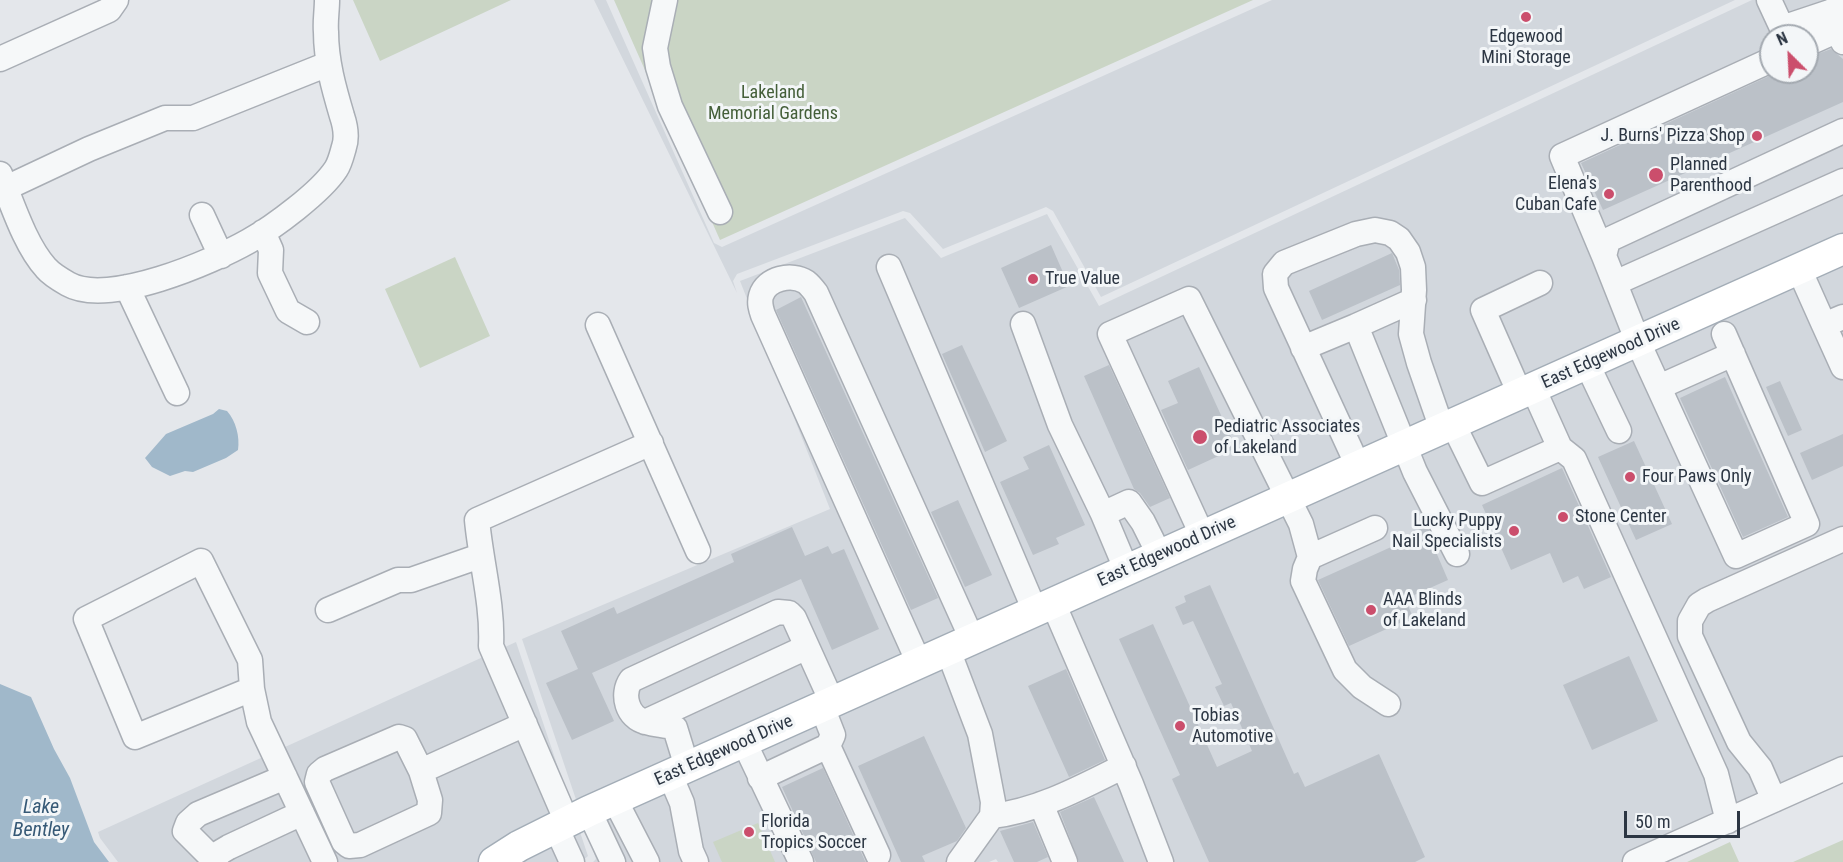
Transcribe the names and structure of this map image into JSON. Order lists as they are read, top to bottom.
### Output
{
  "streets": {
    "main road": ["East Edgewood Drive"]
  },
  "water": ["Lake Bentley"],
  "parks": ["Lakeland Memorial Gardens"],
  "places": [
    "Edgewood Mini Storage",
    "J. Burns' Pizza Shop",
    "Planned Parenthood",
    "Elena's Cuban Cafe",
    "True Value",
    "Pediatric Associates of Lakeland",
    "Four Paws Only",
    "Stone Center",
    "Lucky Puppy Nail Specialists",
    "AAA Blinds of Lakeland",
    "Tobias Automotive",
    "Florida Tropics Soccer"
  ],
  "scale_bar": "50 m",
  "north": "top left"
}
